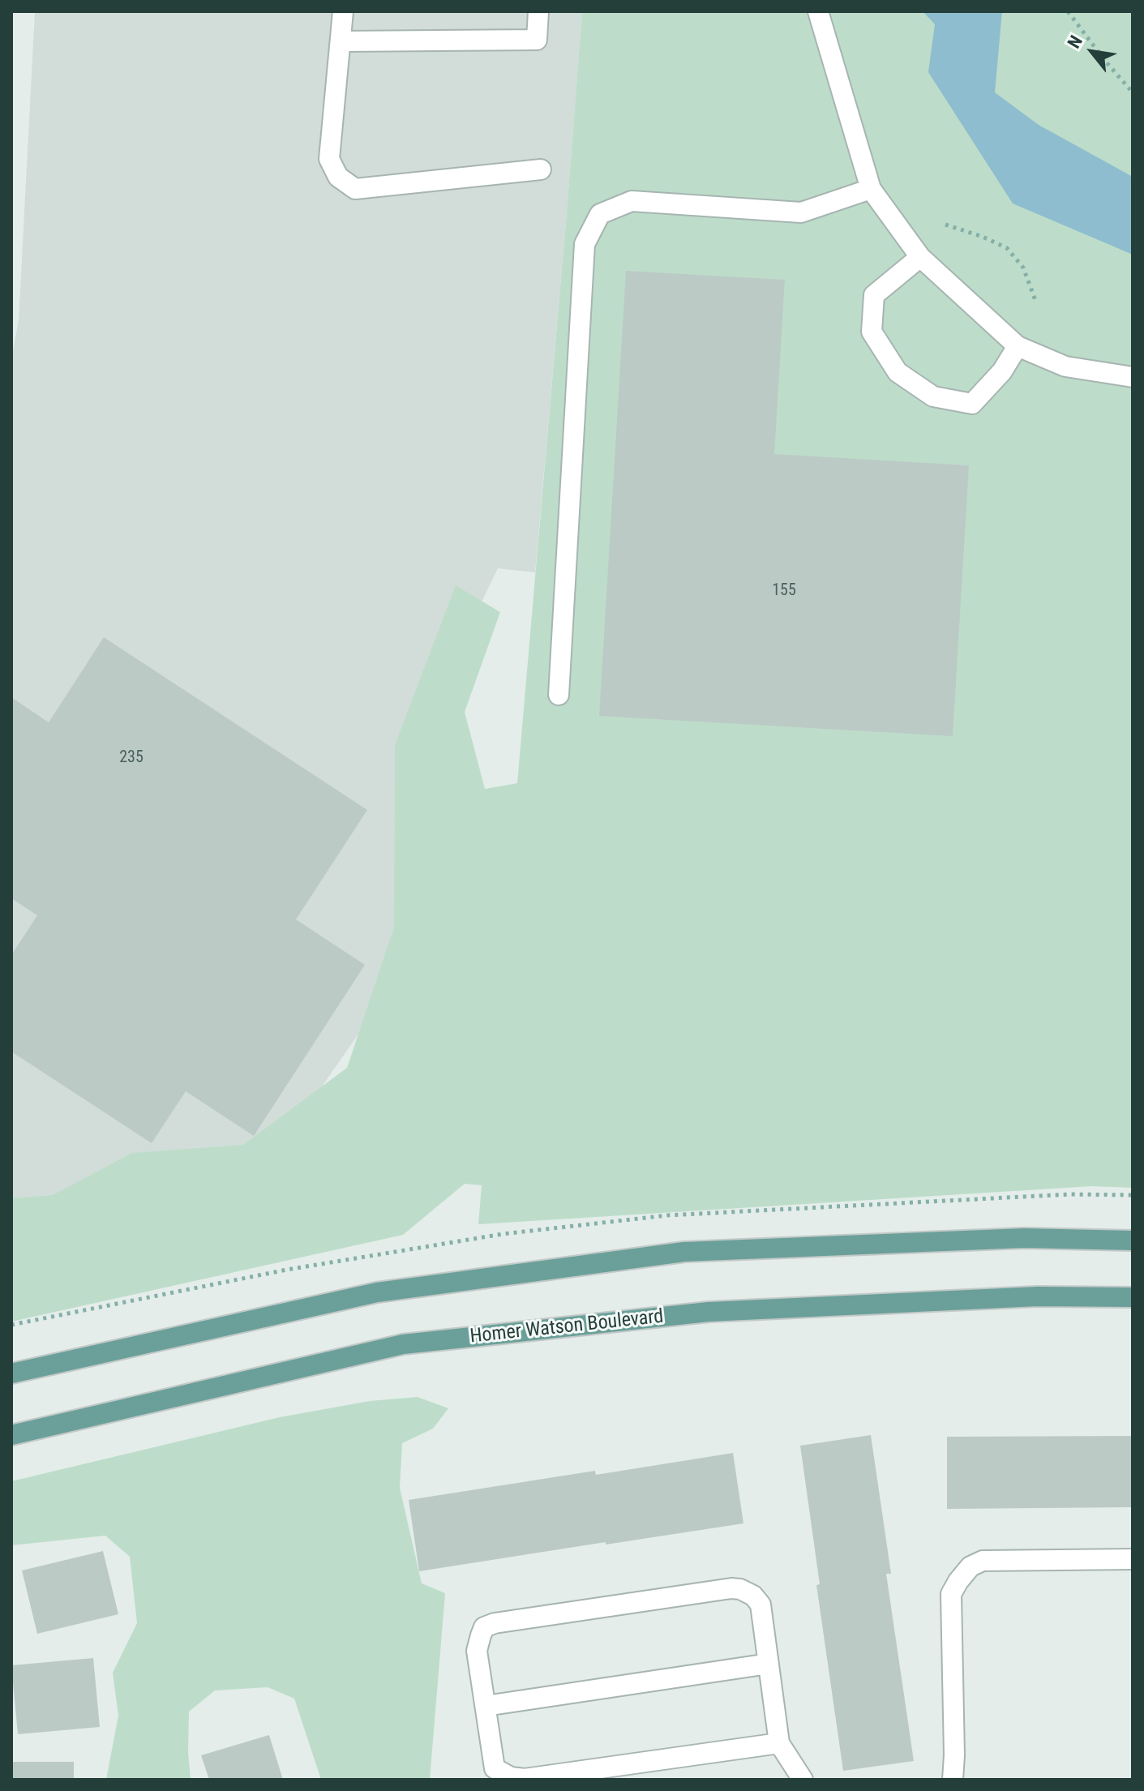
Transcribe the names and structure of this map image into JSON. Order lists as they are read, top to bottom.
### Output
{
  "streets": {
    "main road": ["Homer Watson Boulevard"]
  },
  "house_numbers": ["155", "235"],
  "north": "top left"
}
